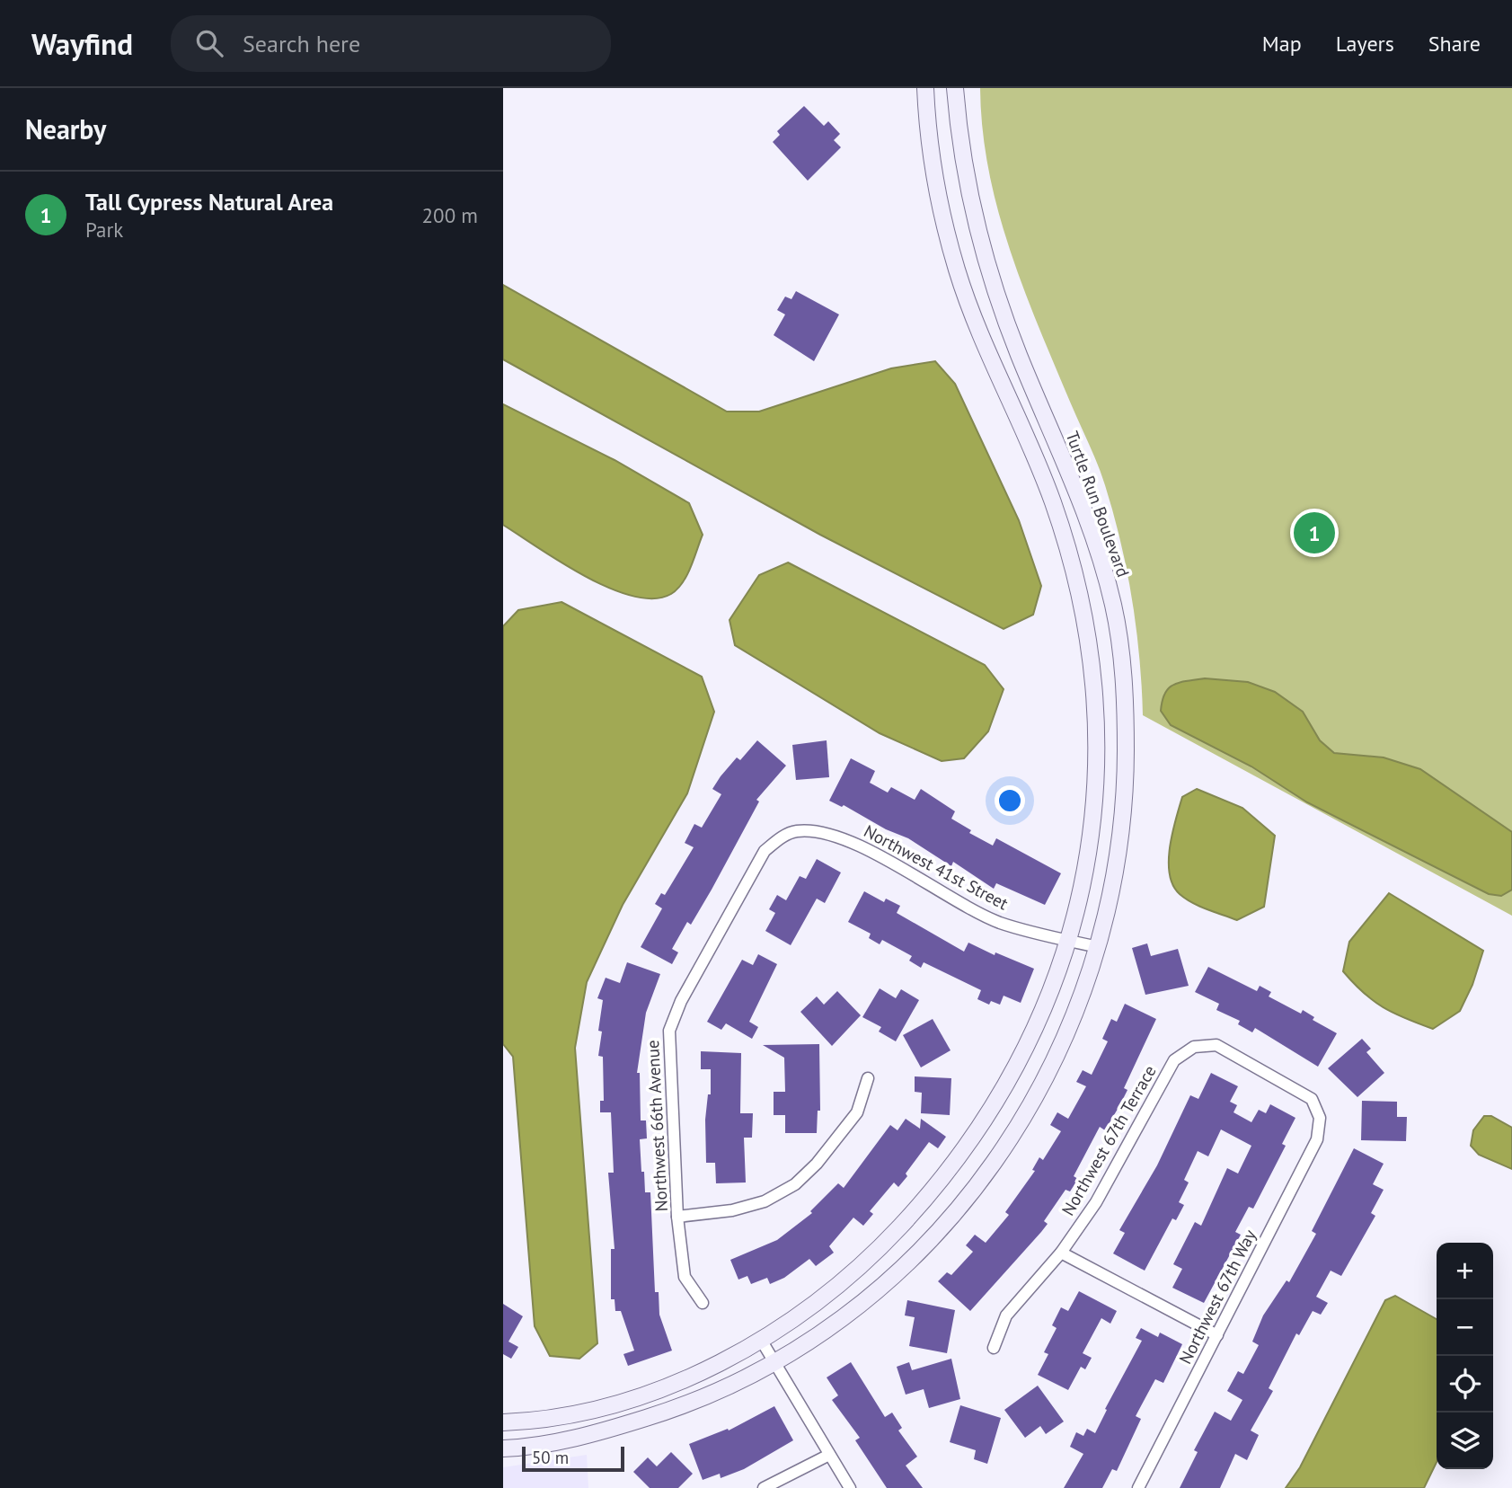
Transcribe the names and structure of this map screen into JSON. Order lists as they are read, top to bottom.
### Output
{
  "streets": {
    "street": [
      "Turtle Run Boulevard",
      "Northwest 41st Street",
      "Northwest 66th Avenue",
      "Northwest 67th Terrace",
      "Northwest 67th Way"
    ]
  },
  "crossings": [
    ["Turtle Run Boulevard", "Northwest 41st Street"],
    ["Northwest 41st Street", "Northwest 66th Avenue"],
    ["Northwest 67th Terrace", "Northwest 67th Way"]
  ],
  "scale_bar": "50 m",
  "page": {
    "header": "Wayfind",
    "search": "Search here",
    "nav": ["Map", "Layers", "Share"],
    "heading": "Nearby",
    "list": [
      {
        "mark": "1",
        "name": "Tall Cypress Natural Area",
        "note": "Park",
        "value": "200 m"
      }
    ],
    "pins": "1",
    "map_buttons": ["+", "−"],
    "scale": "50 m"
  }
}
